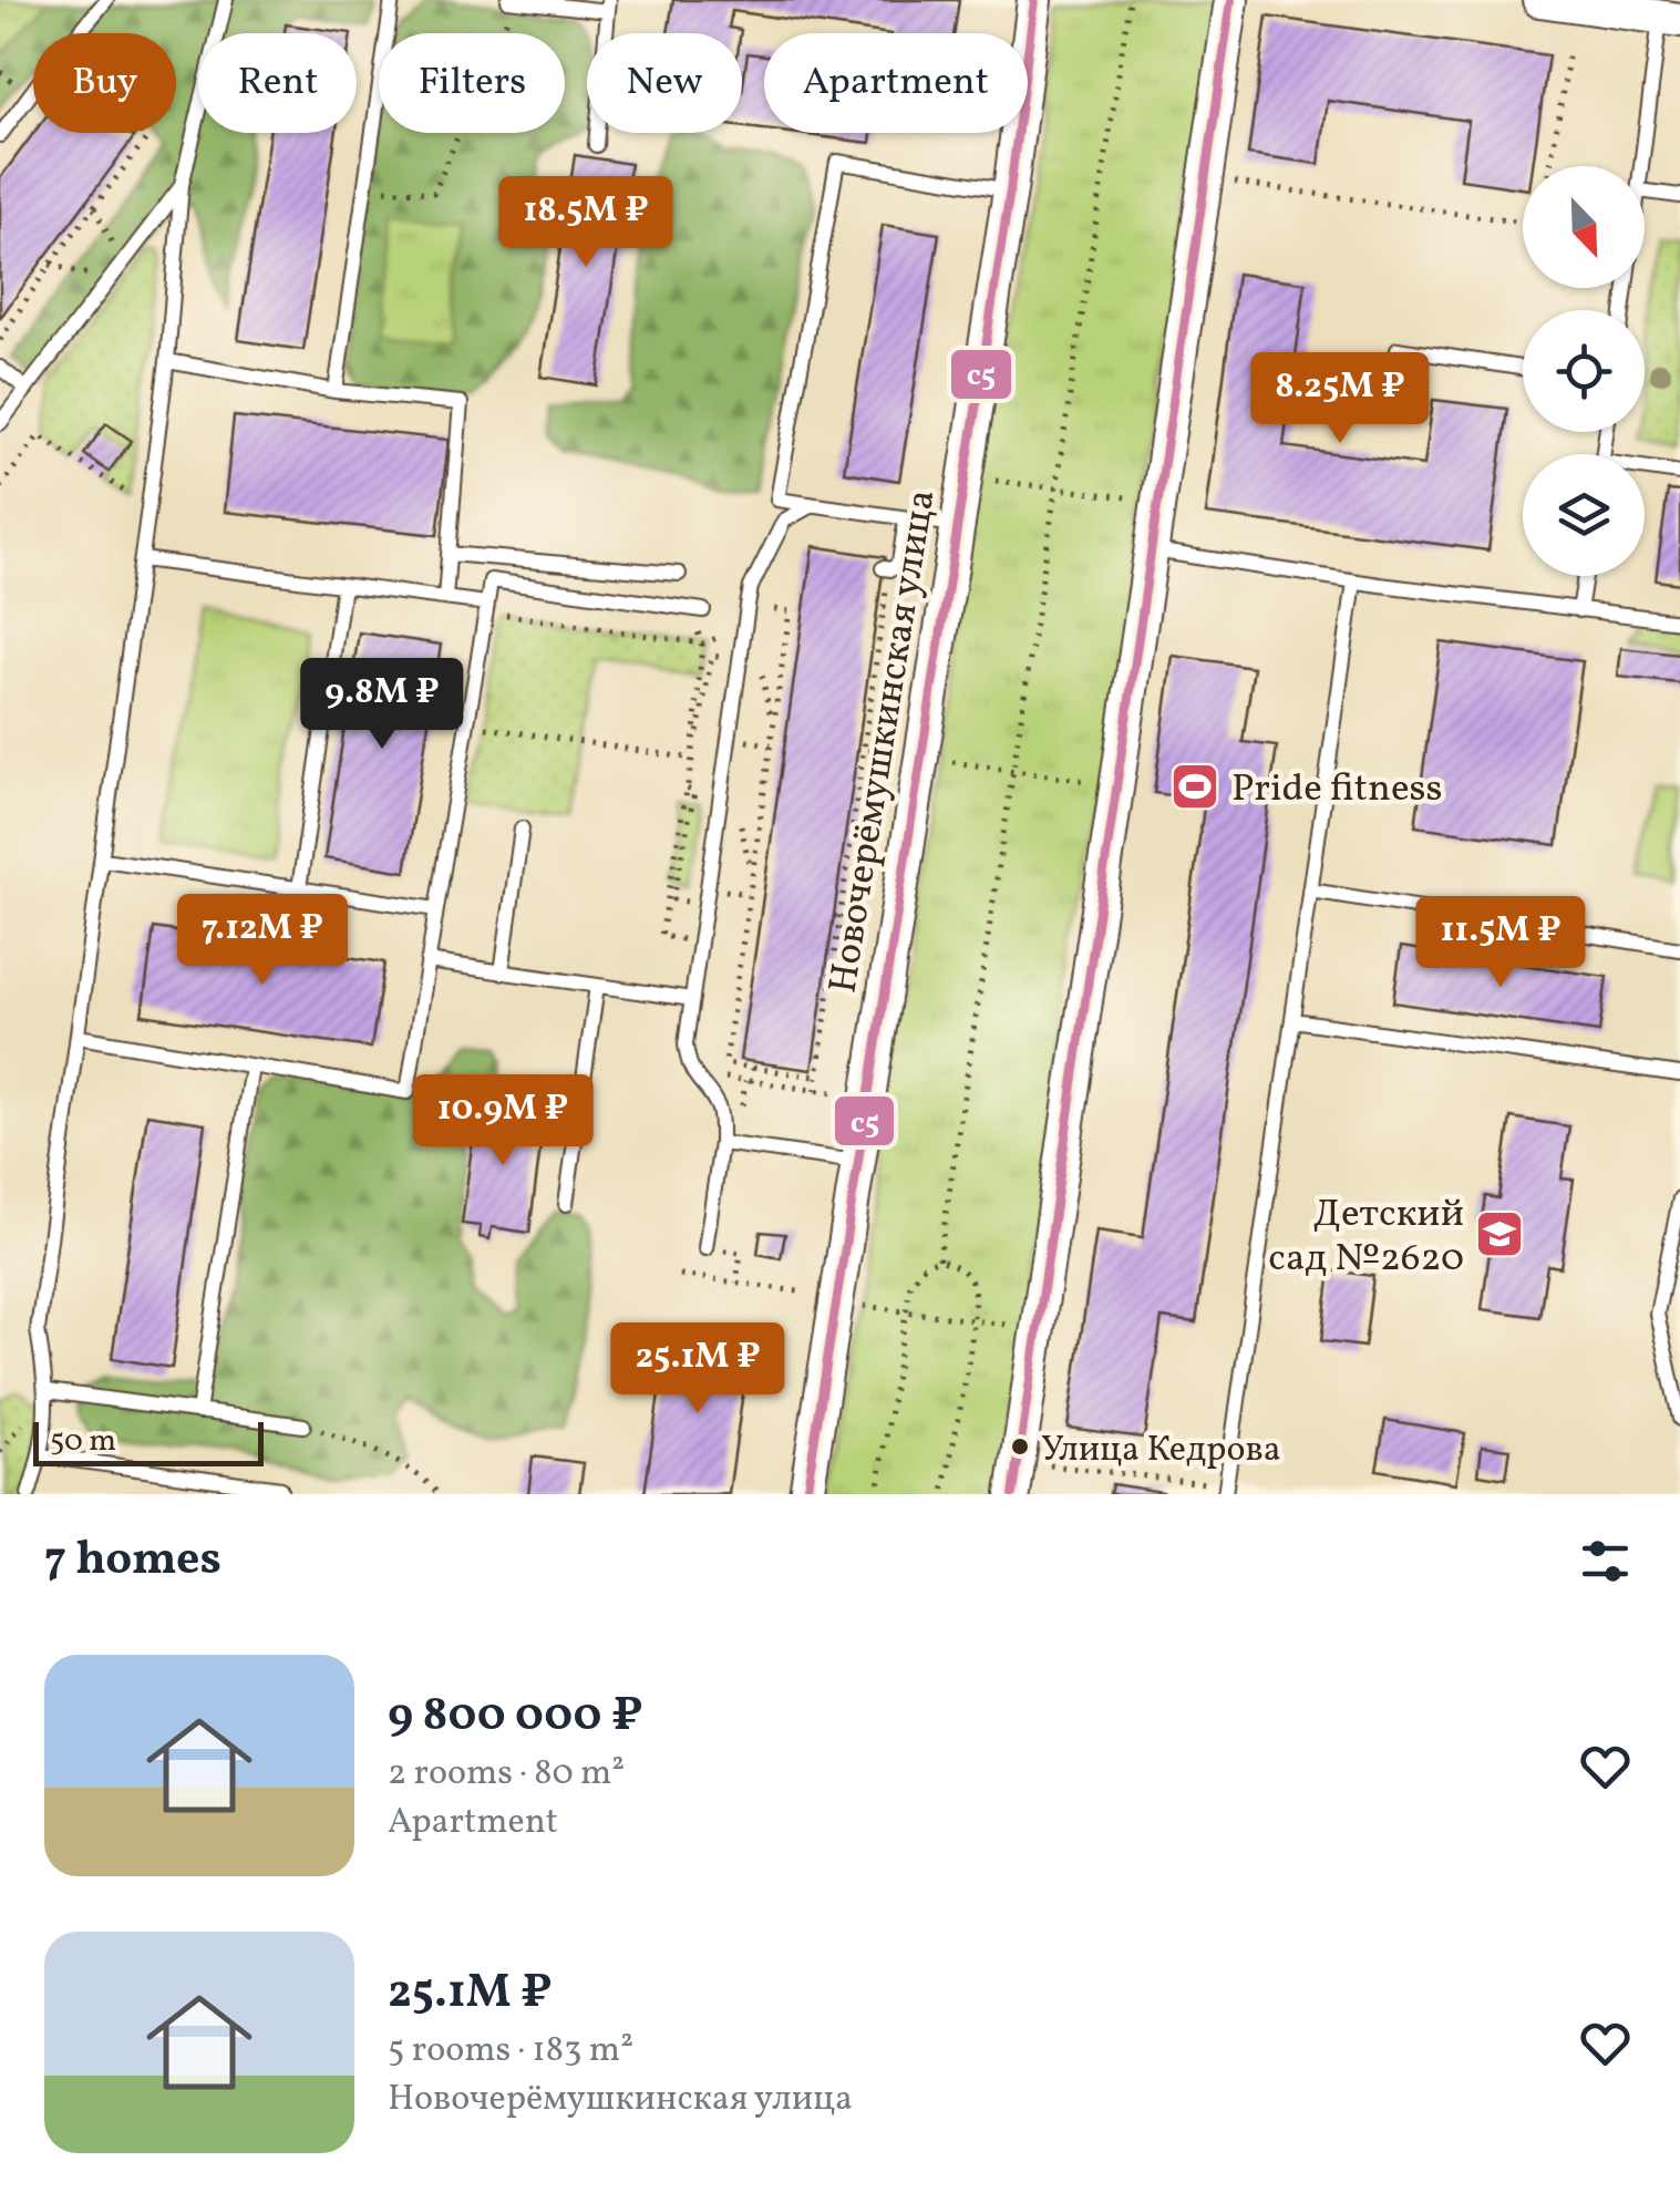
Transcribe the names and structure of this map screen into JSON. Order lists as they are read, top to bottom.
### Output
{
  "streets": {
    "street": ["Новочерёмушкинская улица"]
  },
  "places": {
    "sports": ["Pride fitness"],
    "school or university": ["Детский сад №2620"],
    "other": ["Улица Кедрова"]
  },
  "lines": ["transit line с5"],
  "scale_bar": "50 m",
  "north": "bottom right",
  "page": {
    "chip": [
      "Buy",
      "Rent",
      "Filters",
      "New",
      "Apartment"
    ],
    "price": [
      "18.5M ₽",
      "8.25M ₽",
      "9.8M ₽",
      "7.12M ₽",
      "11.5M ₽",
      "10.9M ₽",
      "25.1M ₽"
    ],
    "scale": "50 m",
    "heading": "7 homes",
    "list": [
      {
        "name": "9 800 000 ₽",
        "note": "2 rooms · 80 m² · Apartment"
      },
      {
        "name": "25.1M ₽",
        "note": "5 rooms · 183 m² · Новочерёмушкинская улица"
      }
    ]
  }
}
